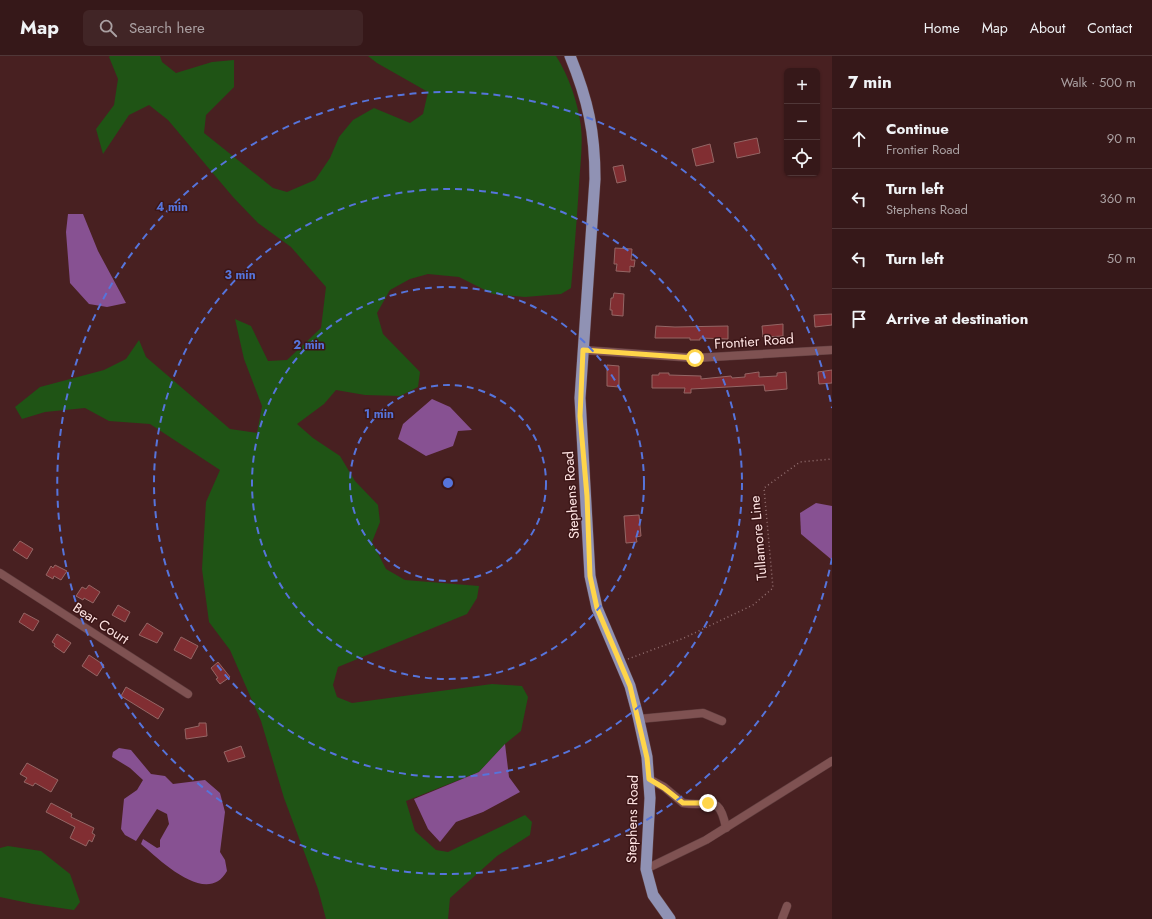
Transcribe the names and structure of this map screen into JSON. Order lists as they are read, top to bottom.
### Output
{
  "streets": {
    "main road": ["Stephens Road"],
    "street": ["Frontier Road", "Bear Court"],
    "path": ["Tullamore Line"]
  },
  "crossings": [
    ["Frontier Road", "Stephens Road"],
    ["Stephens Road", "Tullamore Line"]
  ],
  "page": {
    "header": "Map",
    "search": "Search here",
    "nav": [
      "Home",
      "Map",
      "About",
      "Contact"
    ],
    "heading": ["7 min", "Walk · 500 m"],
    "map_buttons": ["+", "−"],
    "list": [
      ["Continue", "Frontier Road", "90 m"],
      ["Turn left", "Stephens Road", "360 m"],
      ["Turn left", "50 m"],
      "Arrive at destination"
    ]
  },
  "rings": [
    "4 min",
    "3 min",
    "2 min",
    "1 min"
  ]
}
